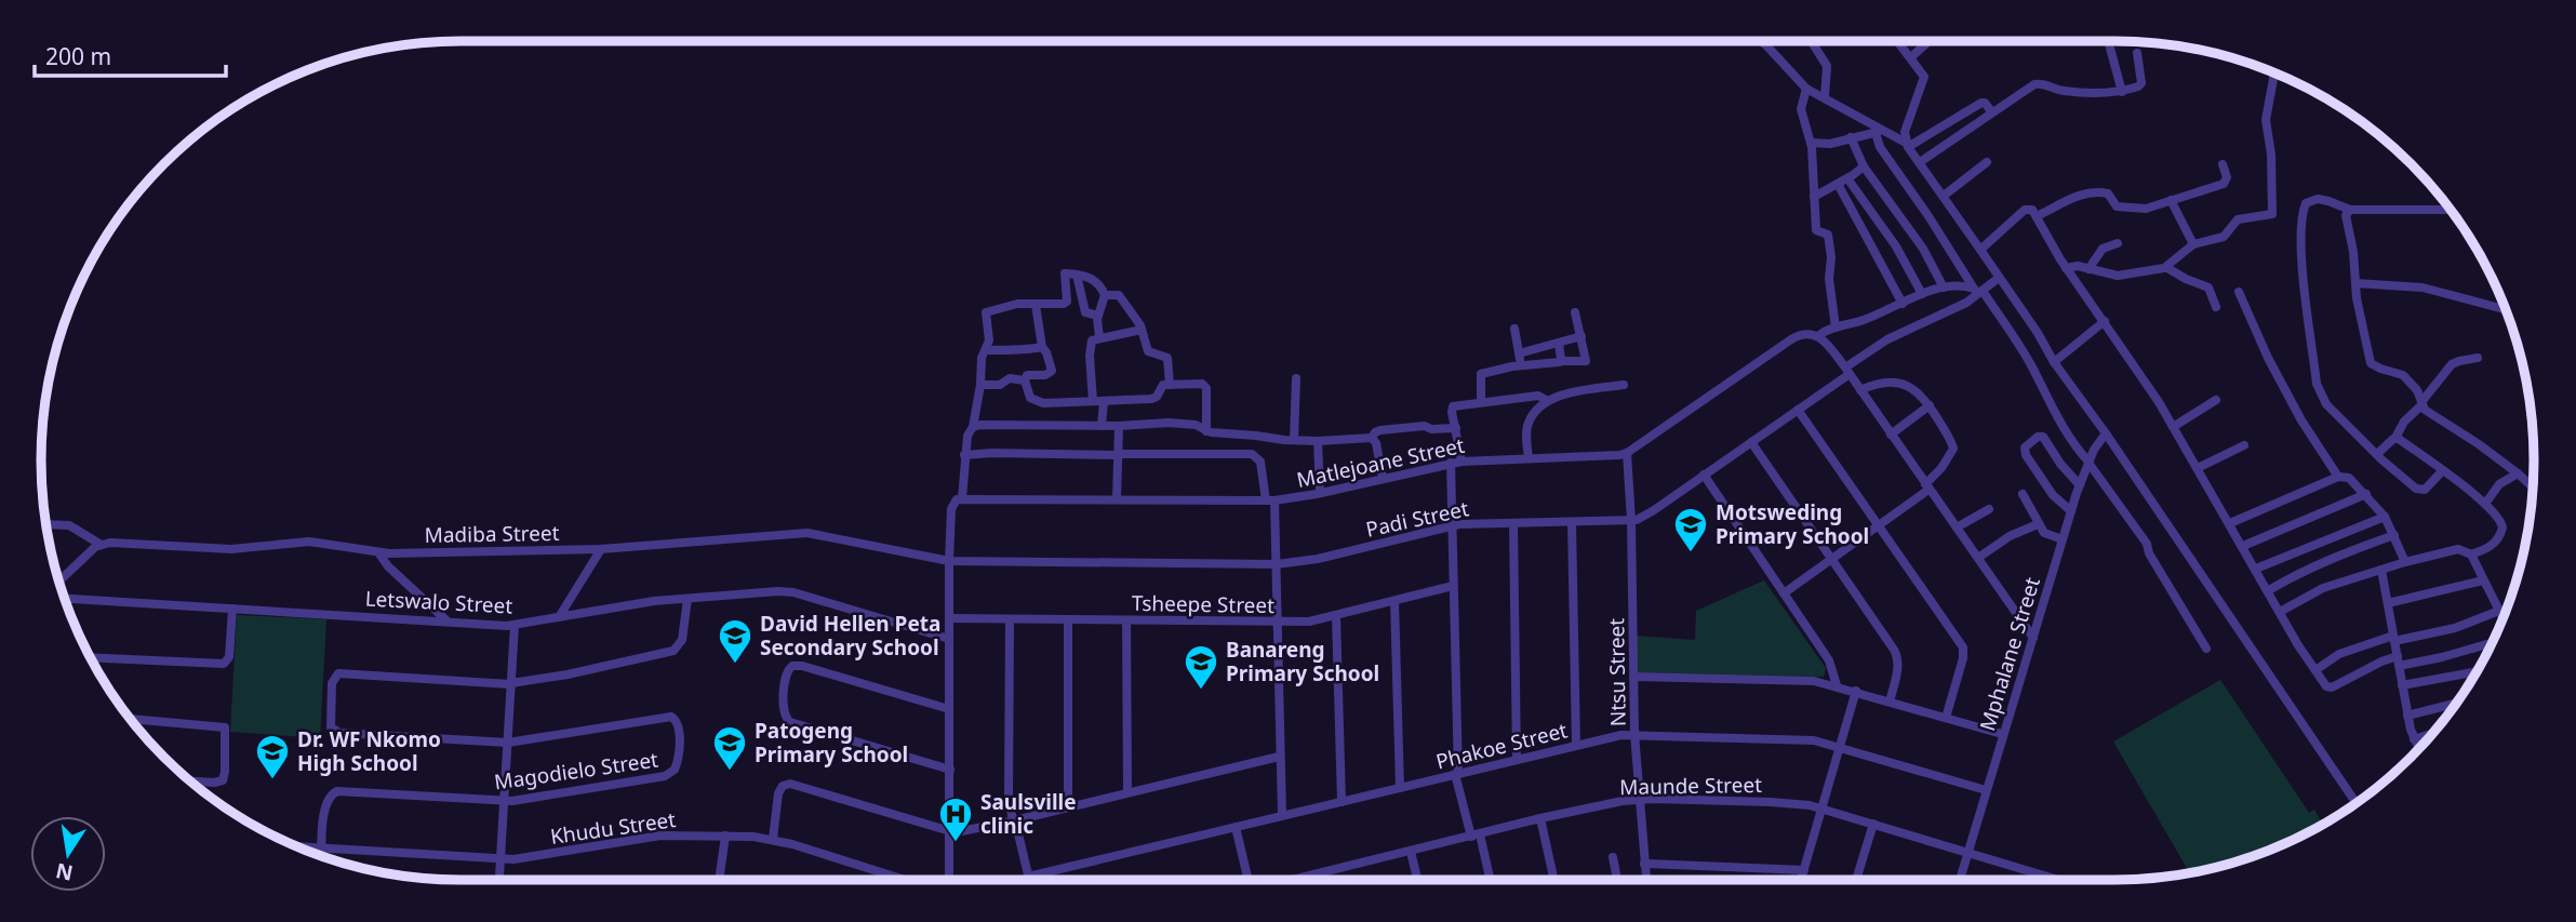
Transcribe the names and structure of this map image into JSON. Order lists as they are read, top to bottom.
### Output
{
  "streets": {
    "street": [
      "Matlejoane Street",
      "Padi Street",
      "Madiba Street",
      "Letswalo Street",
      "Tsheepe Street",
      "Mphalane Street",
      "Ntsu Street",
      "Phakoe Street",
      "Magodielo Street",
      "Maunde Street",
      "Khudu Street"
    ]
  },
  "crossings": [
    ["Matlejoane Street", "Padi Street"],
    ["Matlejoane Street", "Ntsu Street"],
    ["Padi Street", "Madiba Street"],
    ["Padi Street", "Ntsu Street"],
    ["Mphalane Street", "Phakoe Street"],
    ["Mphalane Street", "Maunde Street"],
    ["Ntsu Street", "Phakoe Street"],
    ["Ntsu Street", "Maunde Street"],
    ["Magodielo Street", "Khudu Street"]
  ],
  "places": {
    "school or university": [
      "Motsweding Primary School",
      "David Hellen Peta Secondary School",
      "Banareng Primary School",
      "Patogeng Primary School",
      "Dr. WF Nkomo High School"
    ],
    "hospital": ["Saulsville clinic"]
  },
  "scale_bar": "200 m",
  "north": "bottom"
}
